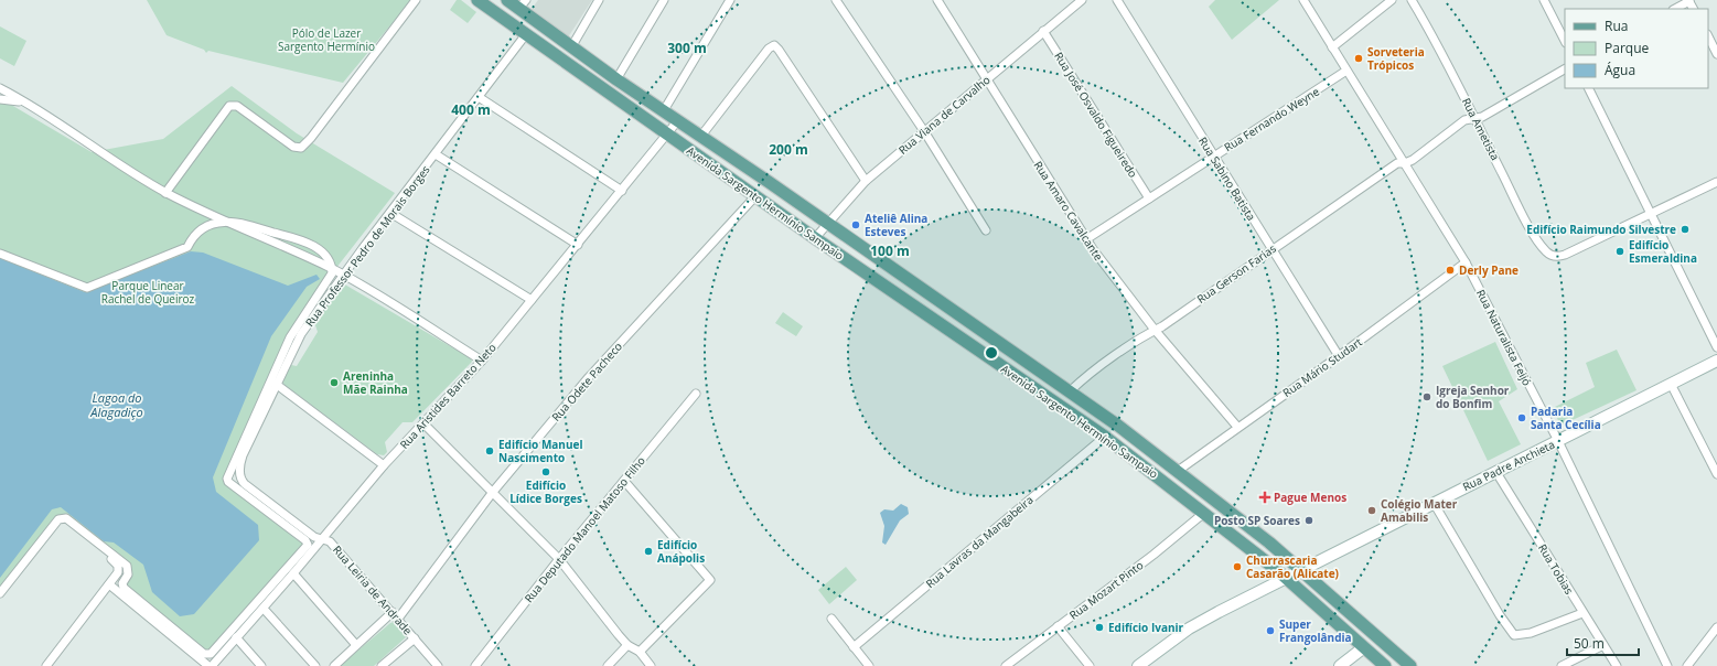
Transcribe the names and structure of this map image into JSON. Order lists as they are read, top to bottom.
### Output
{
  "streets": {
    "main road": ["Avenida Sargento Hermínio Sampaio"],
    "street": [
      "Rua Viana de Carvalho",
      "Rua José Osvaldo Figueiredo",
      "Rua Fernando Weyne",
      "Rua Ametista",
      "Rua Sabino Batista",
      "Rua Amaro Cavalcante",
      "Rua Professor Pedro de Morais Borges",
      "Rua Gerson Farias",
      "Rua Naturalista Feijó",
      "Rua Mário Studart",
      "Rua Odete Pacheco",
      "Rua Aristides Barreto Neto",
      "Rua Padre Anchieta",
      "Rua Deputado Manoel Matoso Filho",
      "Rua Lavras da Mangabeira",
      "Rua Tobias",
      "Rua Leiria de Andrade",
      "Rua Mozart Pinto"
    ]
  },
  "crossings": [
    ["Rua Viana de Carvalho", "Rua José Osvaldo Figueiredo"],
    ["Rua Viana de Carvalho", "Avenida Sargento Hermínio Sampaio"],
    ["Rua Viana de Carvalho", "Rua Amaro Cavalcante"],
    ["Rua José Osvaldo Figueiredo", "Rua Fernando Weyne"],
    ["Rua Fernando Weyne", "Rua Sabino Batista"],
    ["Rua Fernando Weyne", "Rua Amaro Cavalcante"],
    ["Rua Fernando Weyne", "Rua Naturalista Feijó"],
    ["Rua Ametista", "Rua Gerson Farias"],
    ["Rua Sabino Batista", "Rua Gerson Farias"],
    ["Rua Sabino Batista", "Rua Mário Studart"],
    ["Avenida Sargento Hermínio Sampaio", "Rua Professor Pedro de Morais Borges"],
    ["Avenida Sargento Hermínio Sampaio", "Rua Gerson Farias"],
    ["Avenida Sargento Hermínio Sampaio", "Rua Mário Studart"],
    ["Avenida Sargento Hermínio Sampaio", "Rua Odete Pacheco"],
    ["Avenida Sargento Hermínio Sampaio", "Rua Aristides Barreto Neto"],
    ["Avenida Sargento Hermínio Sampaio", "Rua Padre Anchieta"],
    ["Avenida Sargento Hermínio Sampaio", "Rua Lavras da Mangabeira"],
    ["Avenida Sargento Hermínio Sampaio", "Rua Mozart Pinto"],
    ["Rua Amaro Cavalcante", "Rua Gerson Farias"],
    ["Rua Amaro Cavalcante", "Rua Mário Studart"],
    ["Rua Professor Pedro de Morais Borges", "Rua Leiria de Andrade"],
    ["Rua Gerson Farias", "Rua Naturalista Feijó"],
    ["Rua Naturalista Feijó", "Rua Mário Studart"],
    ["Rua Naturalista Feijó", "Rua Padre Anchieta"],
    ["Rua Odete Pacheco", "Rua Leiria de Andrade"],
    ["Rua Aristides Barreto Neto", "Rua Leiria de Andrade"],
    ["Rua Padre Anchieta", "Rua Tobias"]
  ],
  "water": ["Lagoa do Alagadiço"],
  "parks": ["Pólo de Lazer Sargento Hermínio", "Parque Linear Rachel de Queiroz"],
  "places": {
    "other": [
      "Sorveteria Trópicos",
      "Ateliê Alina Esteves",
      "Edifício Raimundo Silvestre",
      "Edifício Esmeraldina",
      "Derly Pane",
      "Areninha Mãe Rainha",
      "Igreja Senhor do Bonfim",
      "Padaria Santa Cecília",
      "Edifício Manuel Nascimento",
      "Edifício Lídice Borges",
      "Colégio Mater Amabilis",
      "Posto SP Soares",
      "Edifício Anápolis",
      "Churrascaria Casarão (Alicate)",
      "Edifício Ivanir",
      "Super Frangolândia"
    ],
    "health": ["Pague Menos"]
  },
  "legend": ["Rua", "Parque", "Água"],
  "scale_bar": "50 m",
  "rings": [
    "300 m",
    "400 m",
    "200 m",
    "100 m"
  ]
}
